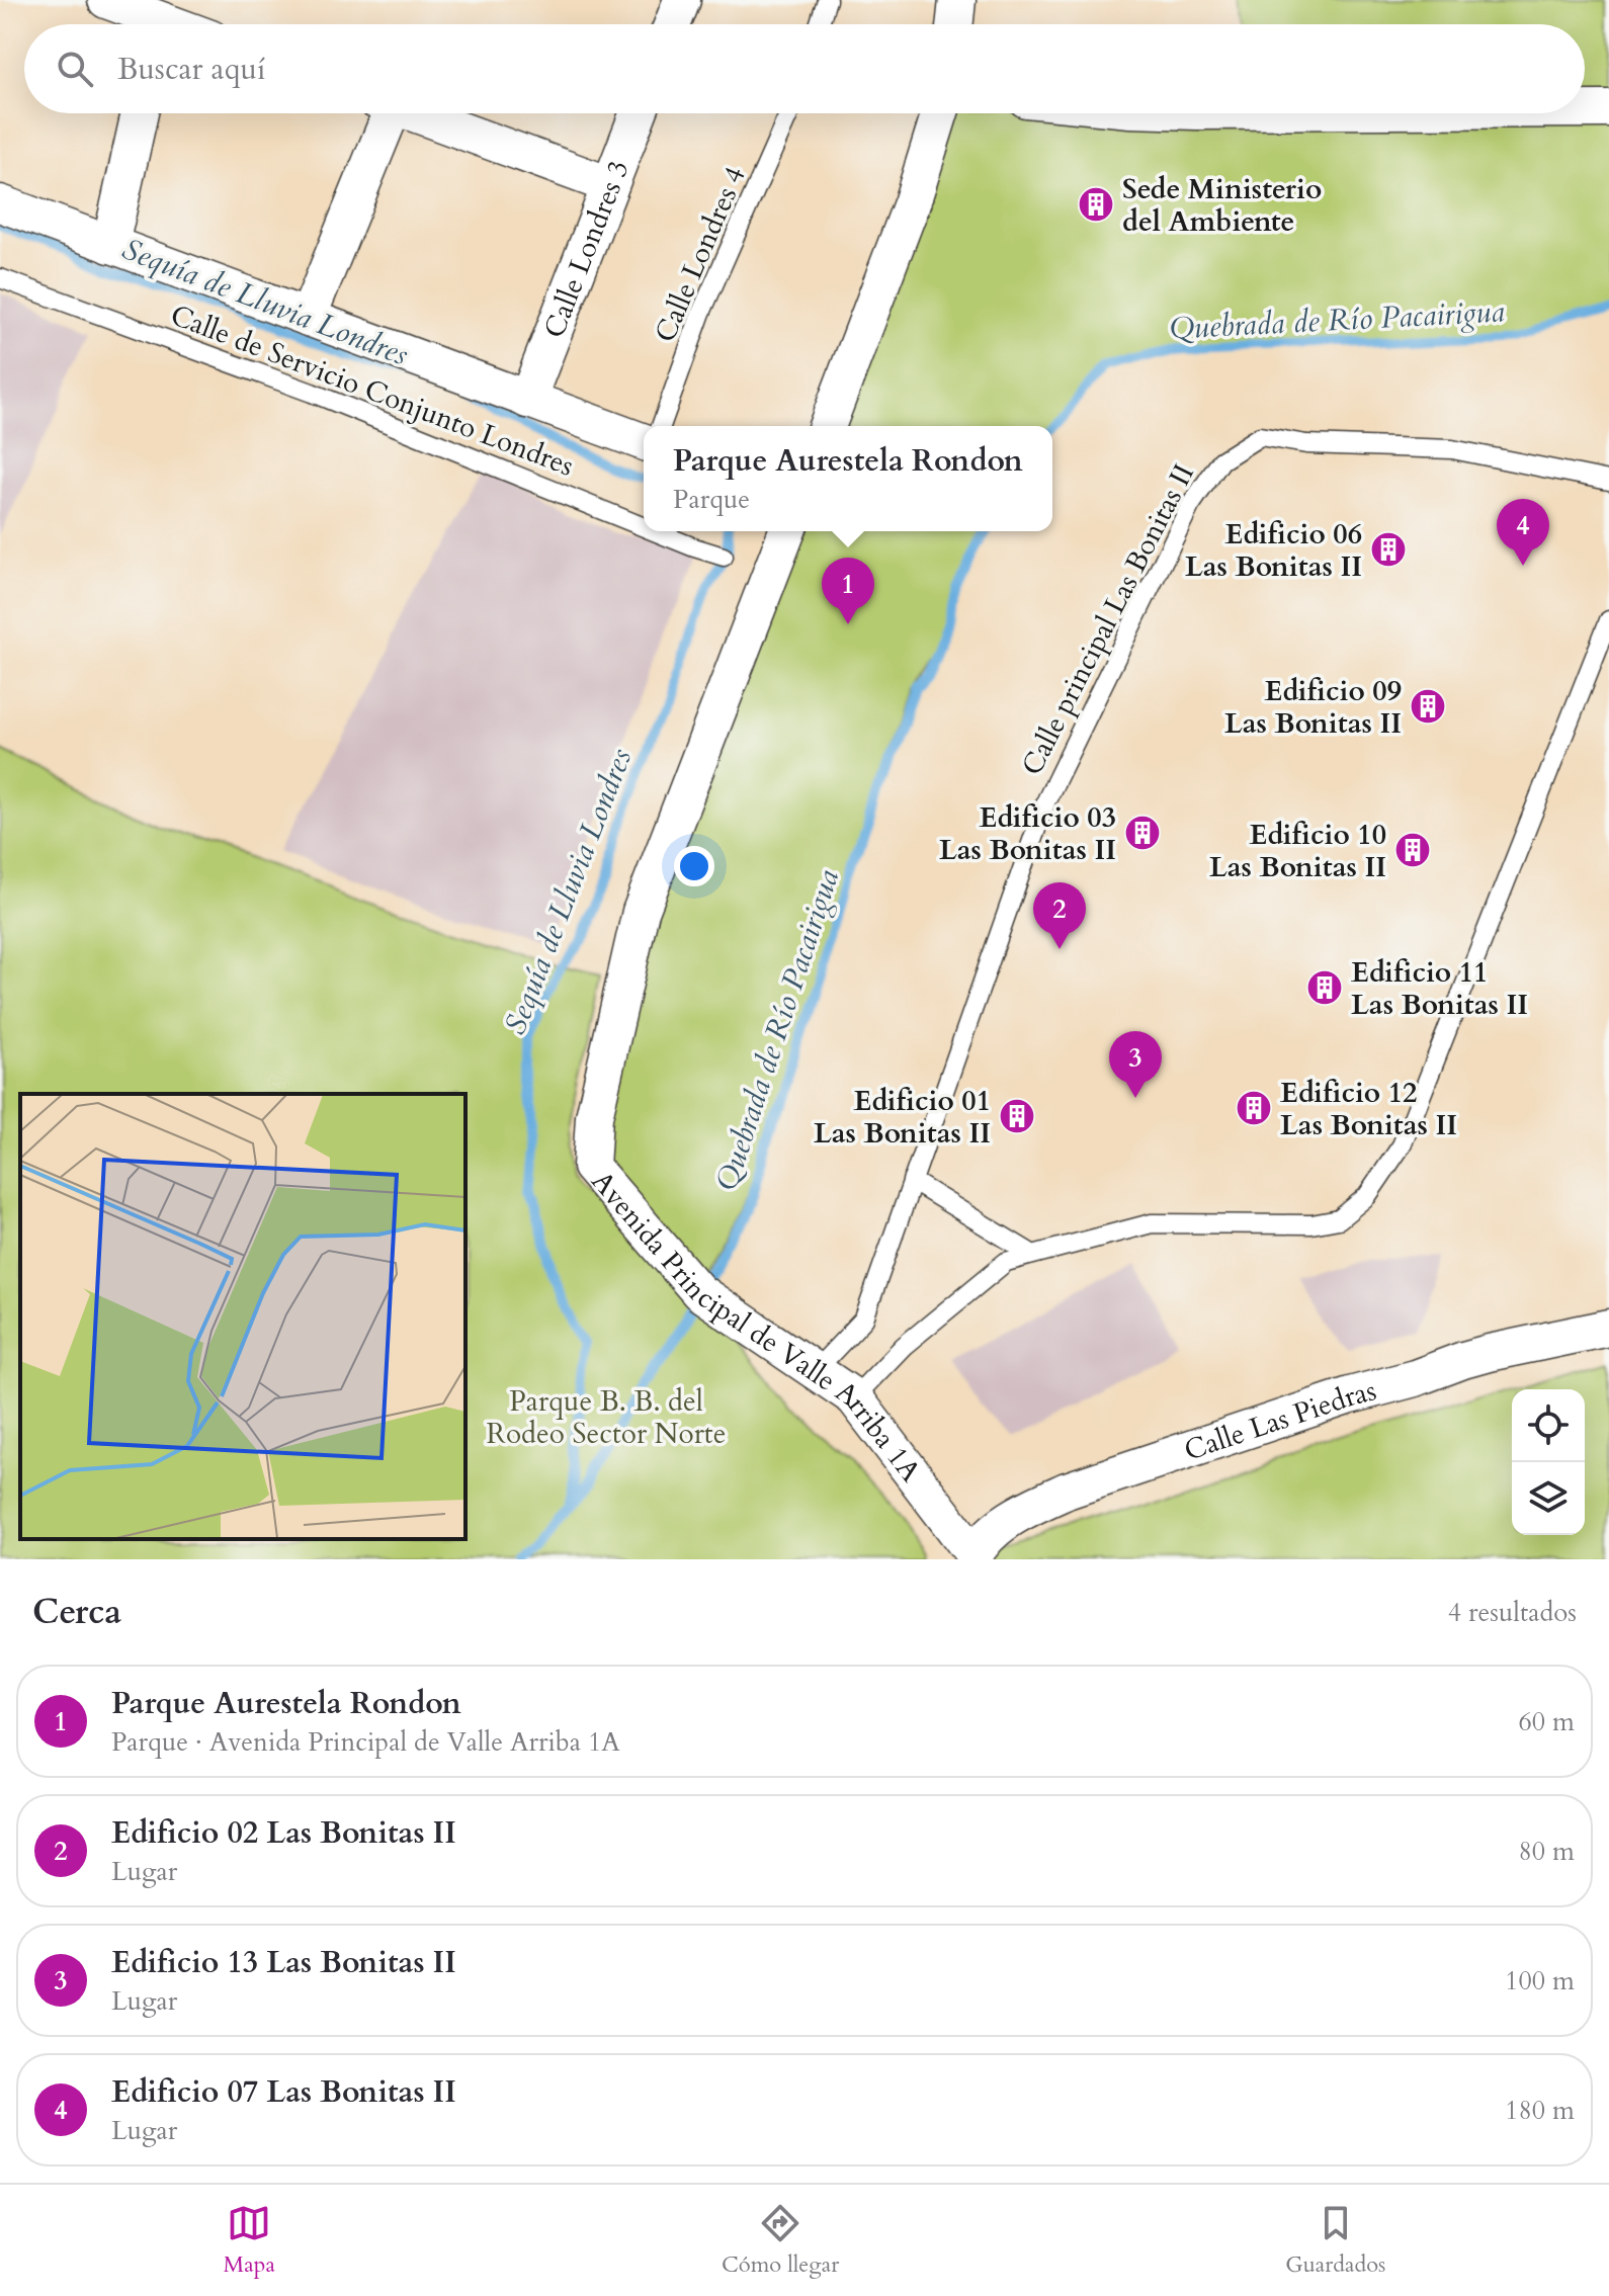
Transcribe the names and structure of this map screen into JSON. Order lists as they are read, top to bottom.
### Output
{
  "streets": {
    "street": ["Calle Londres 3", "Avenida Principal de Valle Arriba 1A", "Calle Las Piedras"],
    "lane": ["Calle Londres 4", "Calle de Servicio Conjunto Londres", "Calle principal Las Bonitas II"]
  },
  "crossings": [
    ["Calle principal Las Bonitas II", "Avenida Principal de Valle Arriba 1A"],
    ["Avenida Principal de Valle Arriba 1A", "Calle Las Piedras"]
  ],
  "water": ["Sequía de Lluvia Londres", "Quebrada de Río Pacairigua"],
  "parks": ["Parque B. B. del Rodeo Sector Norte"],
  "places": {
    "building": [
      "Sede Ministerio del Ambiente",
      "Edificio 06 Las Bonitas II",
      "Edificio 09 Las Bonitas II",
      "Edificio 03 Las Bonitas II",
      "Edificio 10 Las Bonitas II",
      "Edificio 11 Las Bonitas II",
      "Edificio 12 Las Bonitas II",
      "Edificio 01 Las Bonitas II"
    ]
  },
  "page": {
    "search": "Buscar aquí",
    "popup": ["Parque Aurestela Rondon", "Parque"],
    "pins": [
      "4",
      "1",
      "2",
      "3"
    ],
    "heading": ["Cerca", "4 resultados"],
    "list": [
      {
        "mark": "1",
        "name": "Parque Aurestela Rondon",
        "note": "Parque · Avenida Principal de Valle Arriba 1A",
        "value": "60 m"
      },
      {
        "mark": "2",
        "name": "Edificio 02 Las Bonitas II",
        "note": "Lugar",
        "value": "80 m"
      },
      {
        "mark": "3",
        "name": "Edificio 13 Las Bonitas II",
        "note": "Lugar",
        "value": "100 m"
      },
      {
        "mark": "4",
        "name": "Edificio 07 Las Bonitas II",
        "note": "Lugar",
        "value": "180 m"
      }
    ],
    "nav": ["Mapa", "Cómo llegar", "Guardados"]
  }
}
